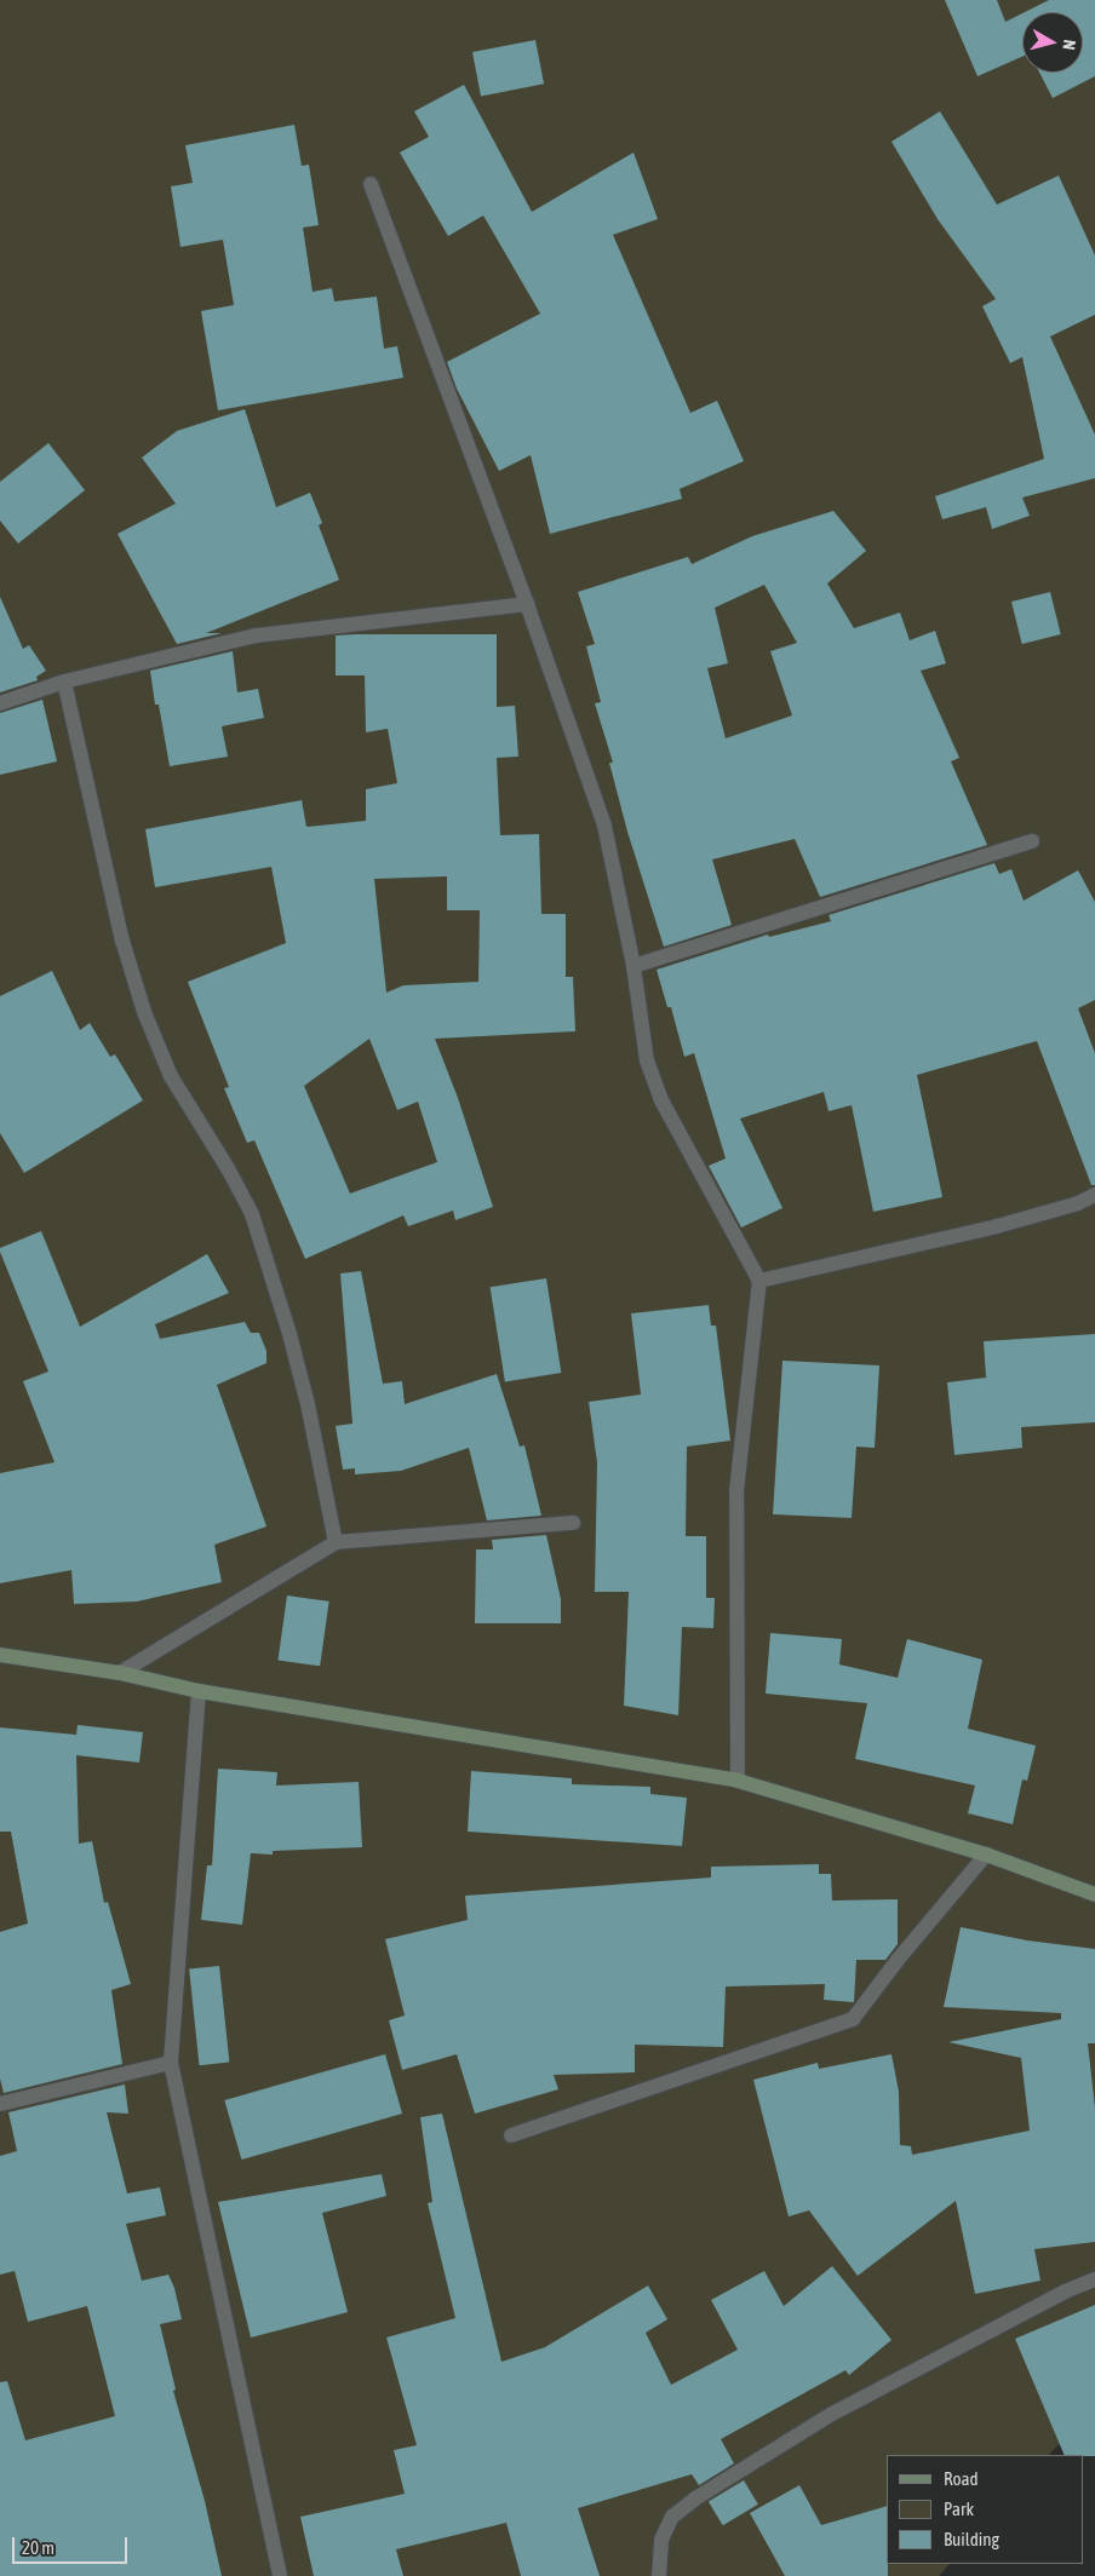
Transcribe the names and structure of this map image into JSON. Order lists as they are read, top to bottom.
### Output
{
  "legend": ["Road", "Park", "Building"],
  "scale_bar": "20 m",
  "north": "right"
}
